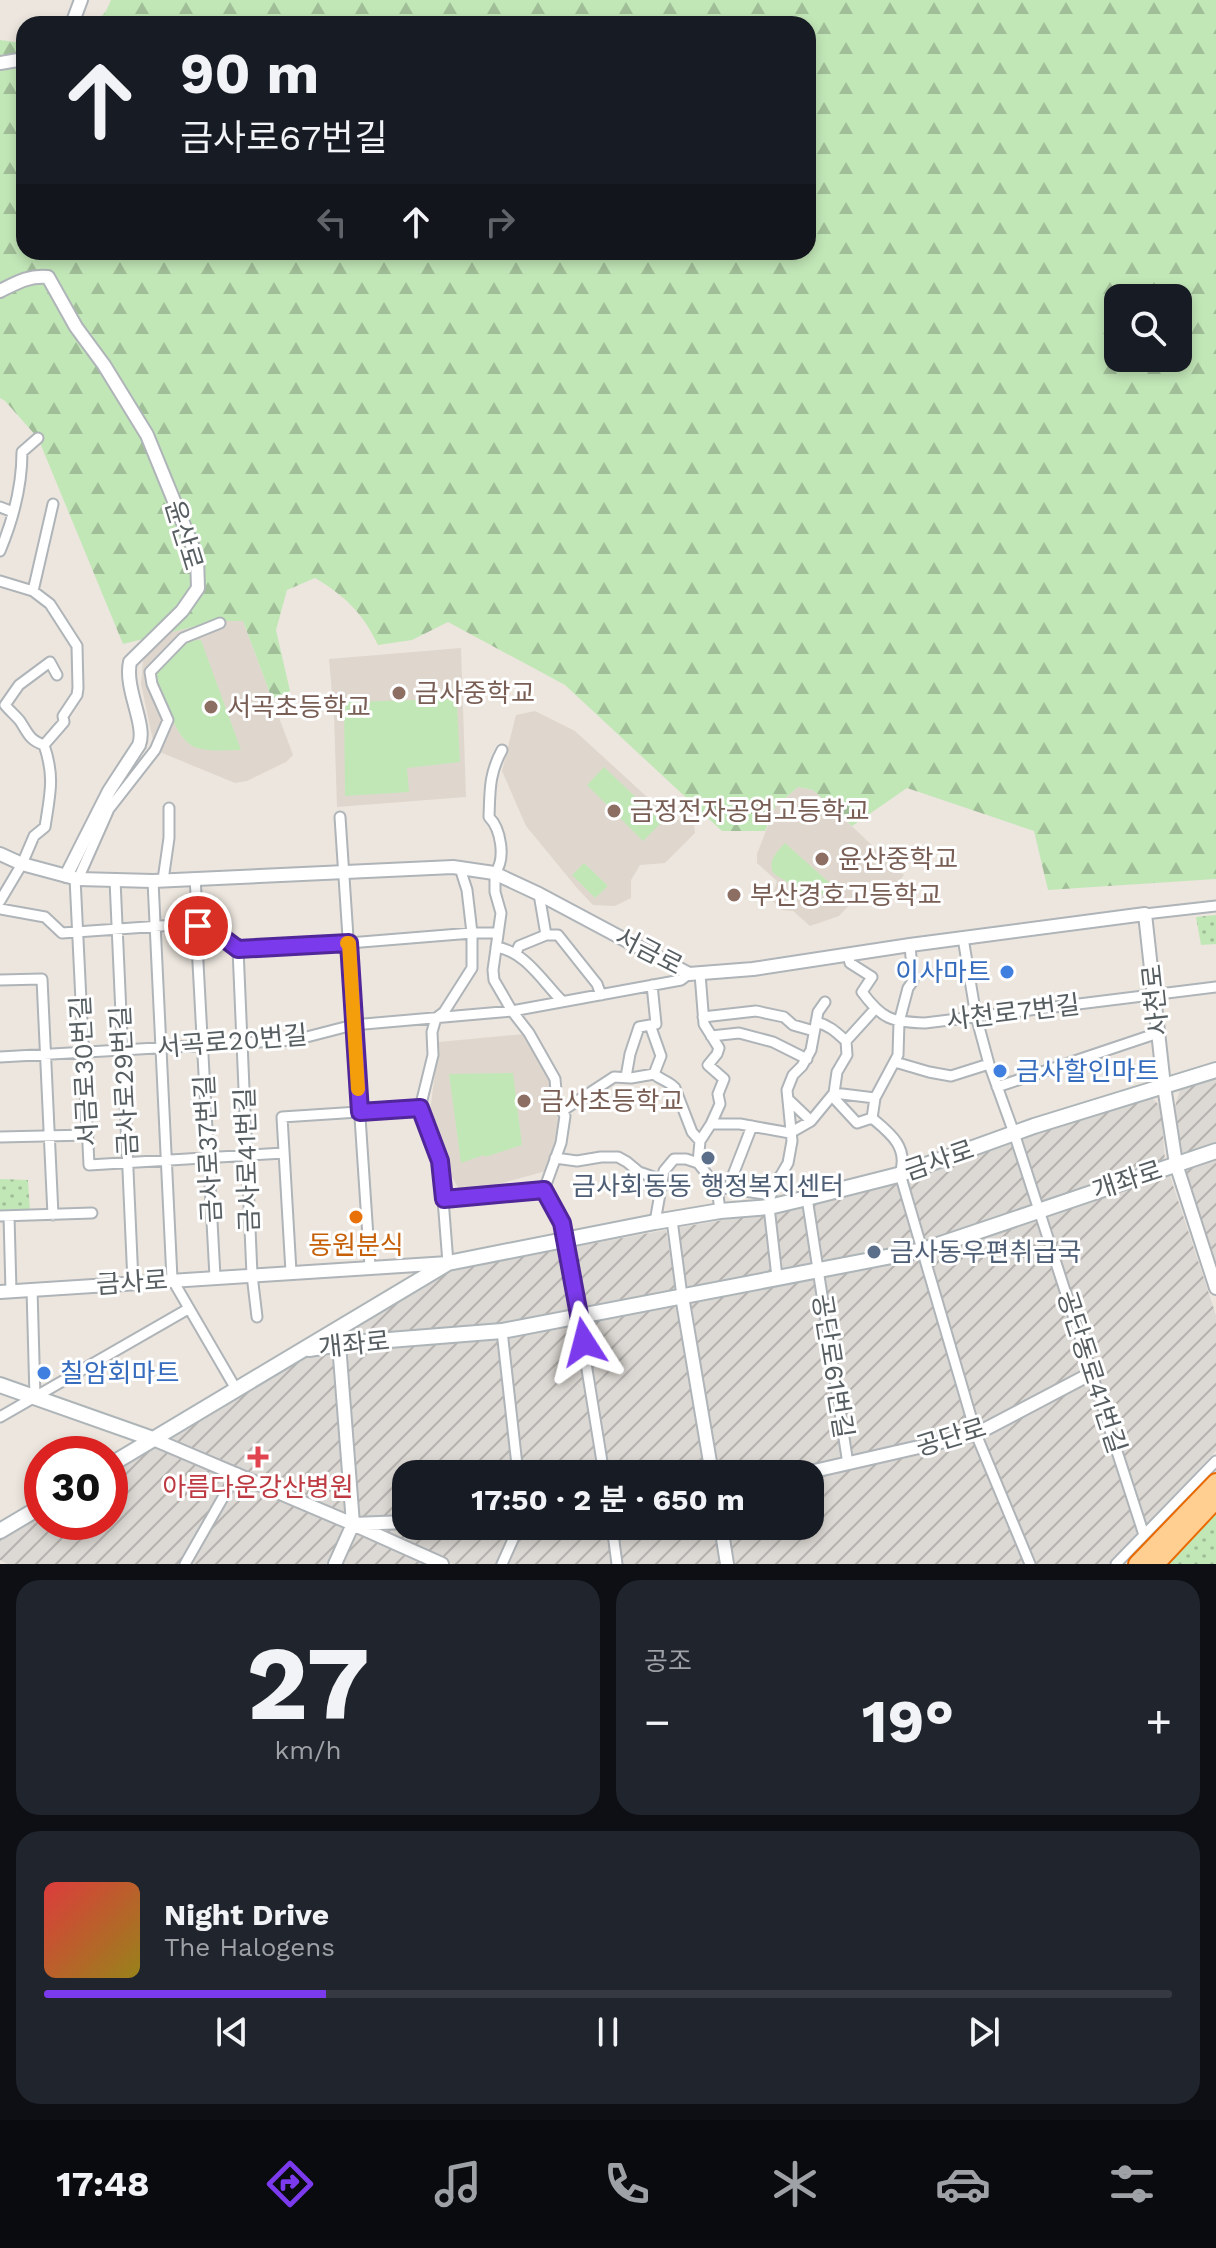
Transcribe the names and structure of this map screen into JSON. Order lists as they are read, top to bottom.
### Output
{
  "streets": {
    "main road": ["금사로", "개좌로"],
    "street": [
      "윤산로",
      "서금로",
      "사천로",
      "사천로7번길",
      "서곡로20번길",
      "서금로30번길",
      "금사로29번길",
      "금사로37번길",
      "금사로41번길",
      "공단로61번길",
      "공단동로41번길",
      "공단로"
    ]
  },
  "crossings": [
    ["윤산로", "서금로"],
    ["윤산로", "서금로30번길"],
    ["서금로", "사천로"],
    ["서금로", "서곡로20번길"],
    ["서금로", "서금로30번길"],
    ["서금로", "금사로29번길"],
    ["서금로", "금사로37번길"],
    ["사천로", "사천로7번길"],
    ["사천로", "금사로"],
    ["사천로", "개좌로"],
    ["서곡로20번길", "서금로30번길"],
    ["서곡로20번길", "금사로29번길"],
    ["서곡로20번길", "금사로37번길"],
    ["서곡로20번길", "금사로41번길"],
    ["서금로30번길", "금사로29번길"],
    ["서금로30번길", "금사로37번길"],
    ["서금로30번길", "금사로41번길"],
    ["금사로29번길", "금사로"],
    ["금사로37번길", "금사로"],
    ["금사로41번길", "금사로"],
    ["금사로", "개좌로"],
    ["개좌로", "공단로61번길"],
    ["개좌로", "공단동로41번길"],
    ["공단로61번길", "공단로"],
    ["공단동로41번길", "공단로"]
  ],
  "places": {
    "other": [
      "금사중학교",
      "서곡초등학교",
      "금정전자공업고등학교",
      "윤산중학교",
      "부산경호고등학교",
      "이사마트",
      "금사할인마트",
      "금사초등학교",
      "금사회동동 행정복지센터",
      "동원분식",
      "금사동우편취급국",
      "칠암회마트"
    ],
    "health": ["아름다운강산병원"]
  },
  "page": {
    "turn": ["90 m", "금사로67번길"],
    "limit": "30",
    "trip": "17:50 · 2 분 · 650 m",
    "tile": [
      ["27", "km/h"],
      "공조"
    ],
    "heat": ["−", "19°", "+"],
    "song": ["Night Drive", "The Halogens"],
    "tabs": "17:48"
  }
}
